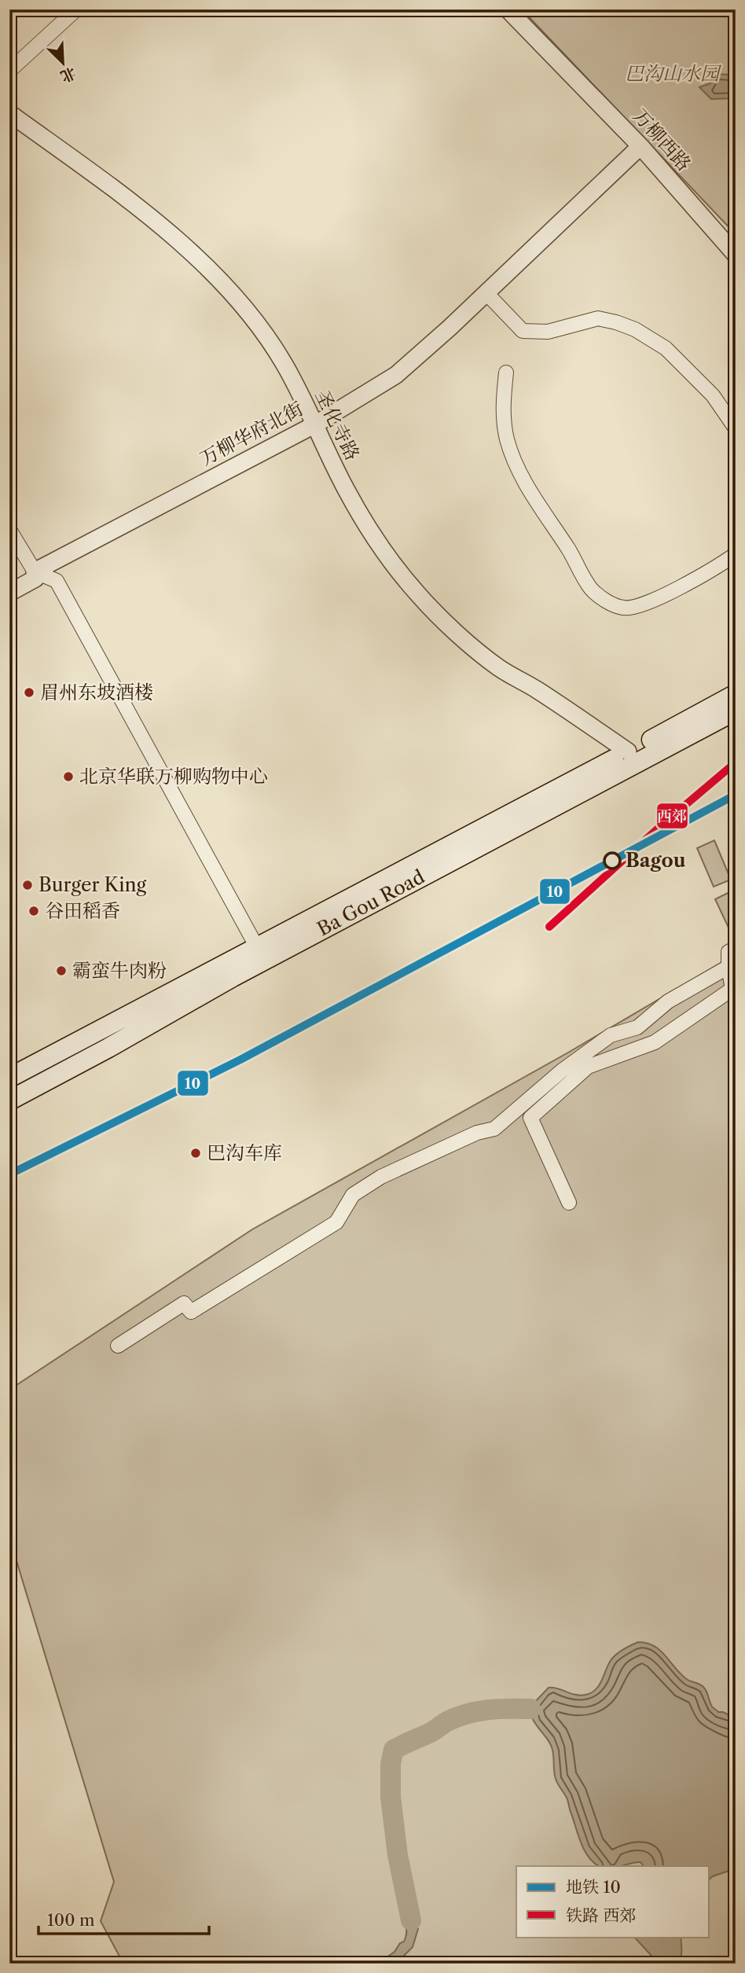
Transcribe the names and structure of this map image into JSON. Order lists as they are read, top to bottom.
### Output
{
  "streets": {
    "main road": ["Ba Gou Road"],
    "street": ["万柳西路", "圣化寺路", "万柳华府北街"]
  },
  "crossings": [
    ["万柳西路", "万柳华府北街"],
    ["圣化寺路", "万柳华府北街"],
    ["圣化寺路", "Ba Gou Road"]
  ],
  "parks": ["巴沟山水园"],
  "places": [
    "眉州东坡酒楼",
    "北京华联万柳购物中心",
    "Bagou",
    "Burger King",
    "谷田稻香",
    "霸蛮牛肉粉",
    "巴沟车库"
  ],
  "lines": ["rail line 西郊", "metro line 10"],
  "legend": ["地铁 10", "铁路 西郊"],
  "scale_bar": "100 m",
  "north": "bottom right"
}
